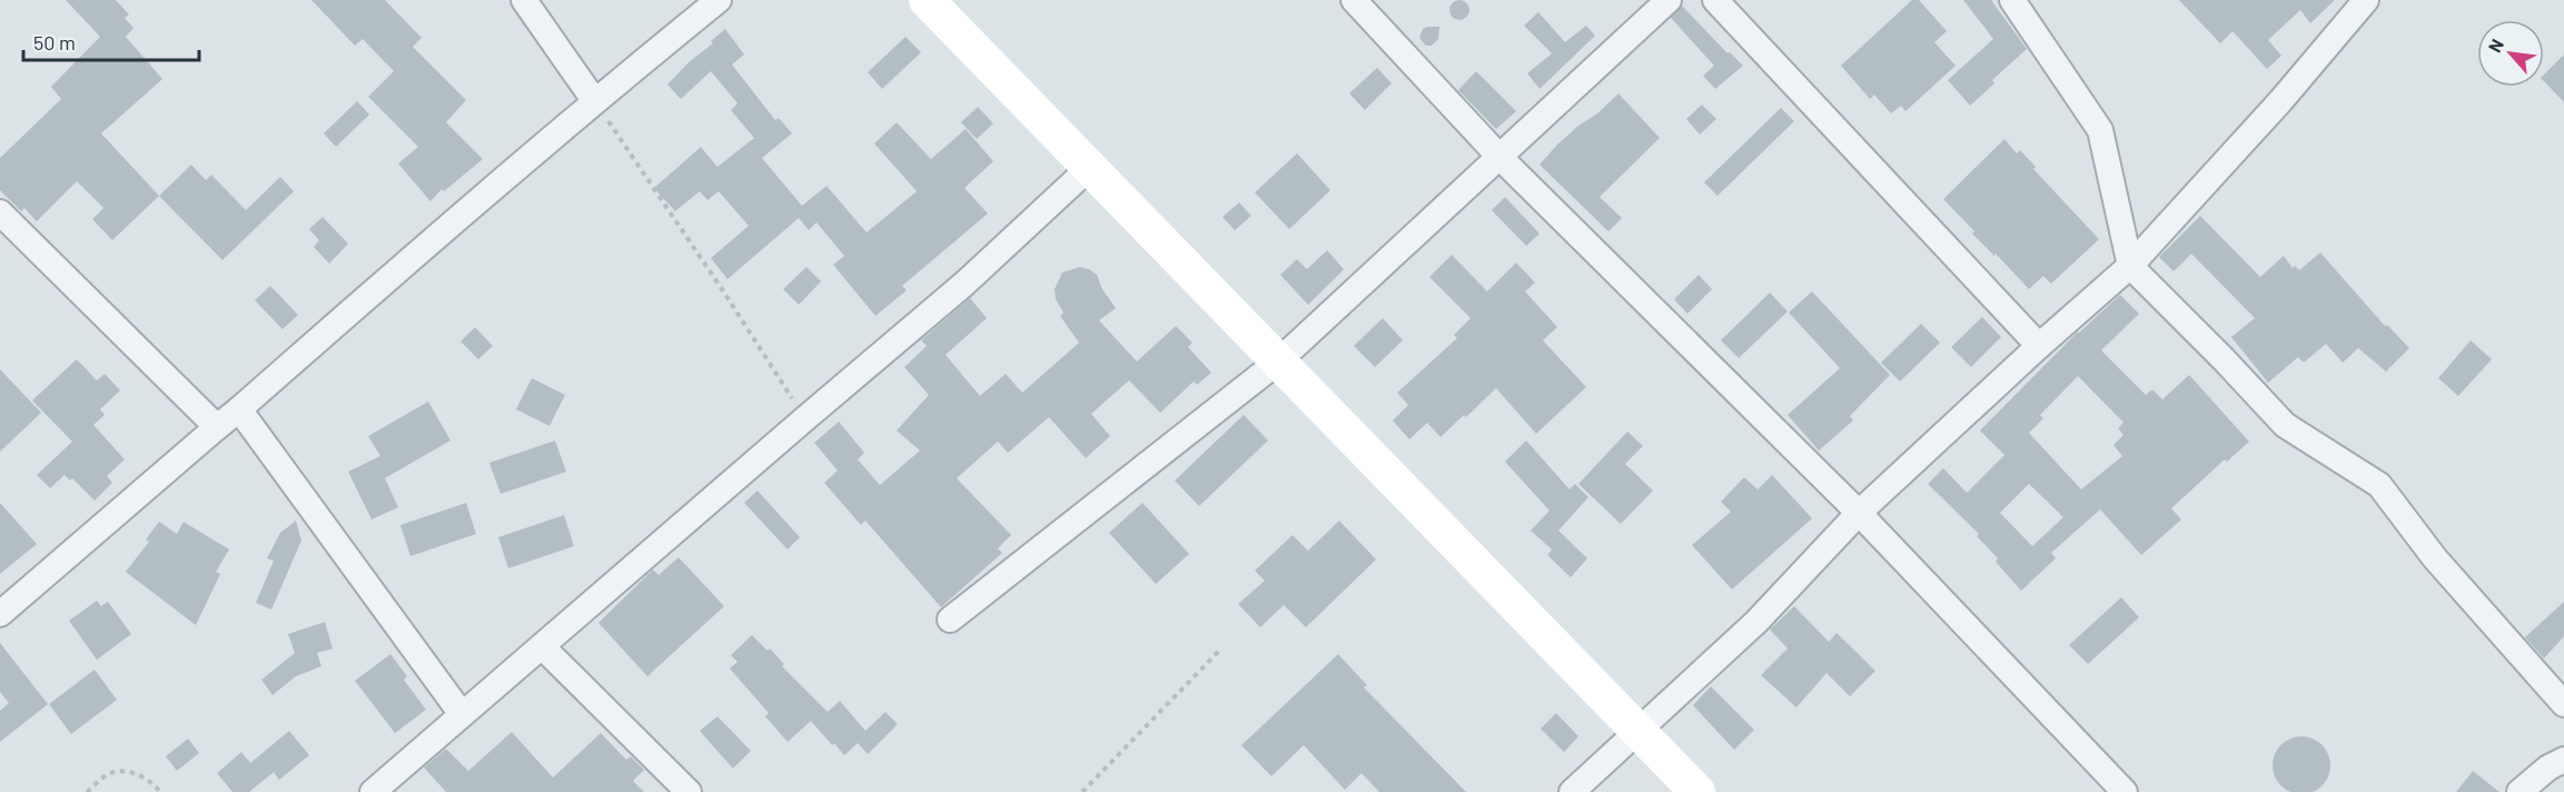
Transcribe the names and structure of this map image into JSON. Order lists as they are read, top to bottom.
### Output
{
  "scale_bar": "50 m",
  "north": "top left"
}
